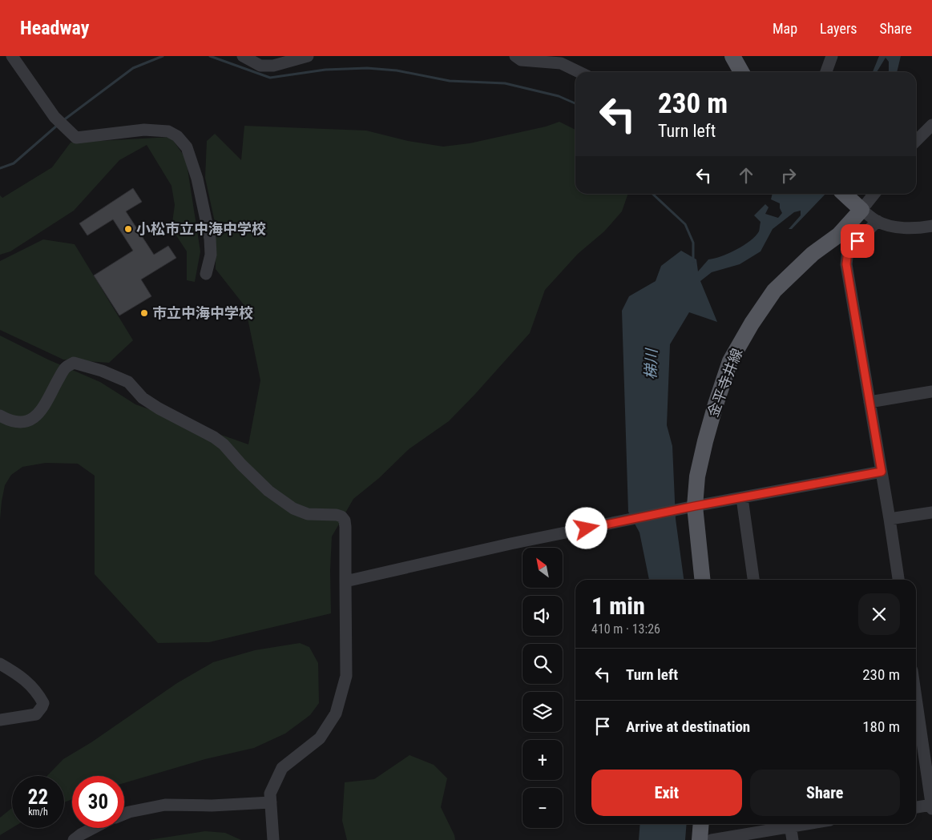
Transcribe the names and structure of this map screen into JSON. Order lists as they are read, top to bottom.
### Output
{
  "streets": {
    "main road": ["金平寺井線"]
  },
  "water": ["梯川"],
  "places": ["小松市立中海中学校", "市立中海中学校"],
  "north": "top left",
  "page": {
    "header": "Headway",
    "nav": ["Map", "Layers", "Share"],
    "turn": ["230 m", "Turn left"],
    "map_buttons": ["+", "−"],
    "heading": ["1 min", "410 m · 13:26"],
    "list": [
      {
        "name": "Turn left",
        "value": "230 m"
      },
      {
        "name": "Arrive at destination",
        "value": "180 m"
      }
    ],
    "buttons": ["Exit", "Share"],
    "speed": "22 km/h",
    "limit": "30"
  }
}
